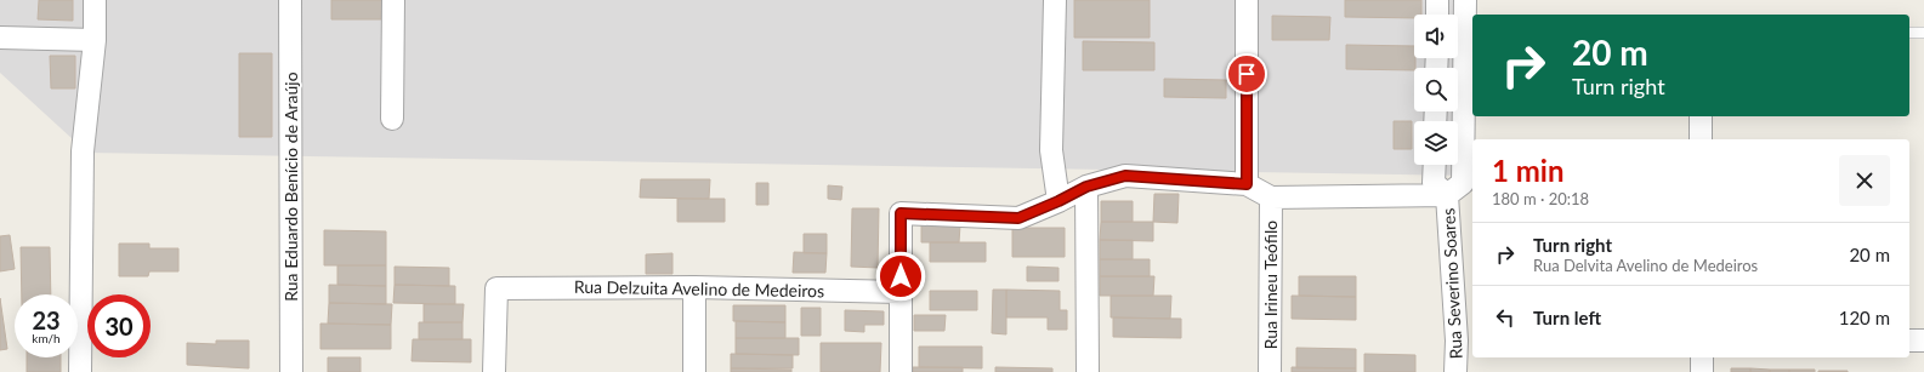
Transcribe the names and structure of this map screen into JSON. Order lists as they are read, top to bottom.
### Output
{
  "streets": {
    "street": [
      "Rua Eduardo Benício de Araújo",
      "Rua Severino Soares",
      "Rua Irineu Teófilo",
      "Rua Delzuita Avelino de Medeiros"
    ]
  },
  "page": {
    "turn": ["20 m", "Turn right"],
    "heading": ["1 min", "180 m · 20:18"],
    "list": [
      {
        "name": "Turn right",
        "note": "Rua Delvita Avelino de Medeiros",
        "value": "20 m"
      },
      {
        "name": "Turn left",
        "value": "120 m"
      }
    ],
    "speed": "23 km/h",
    "limit": "30"
  }
}
